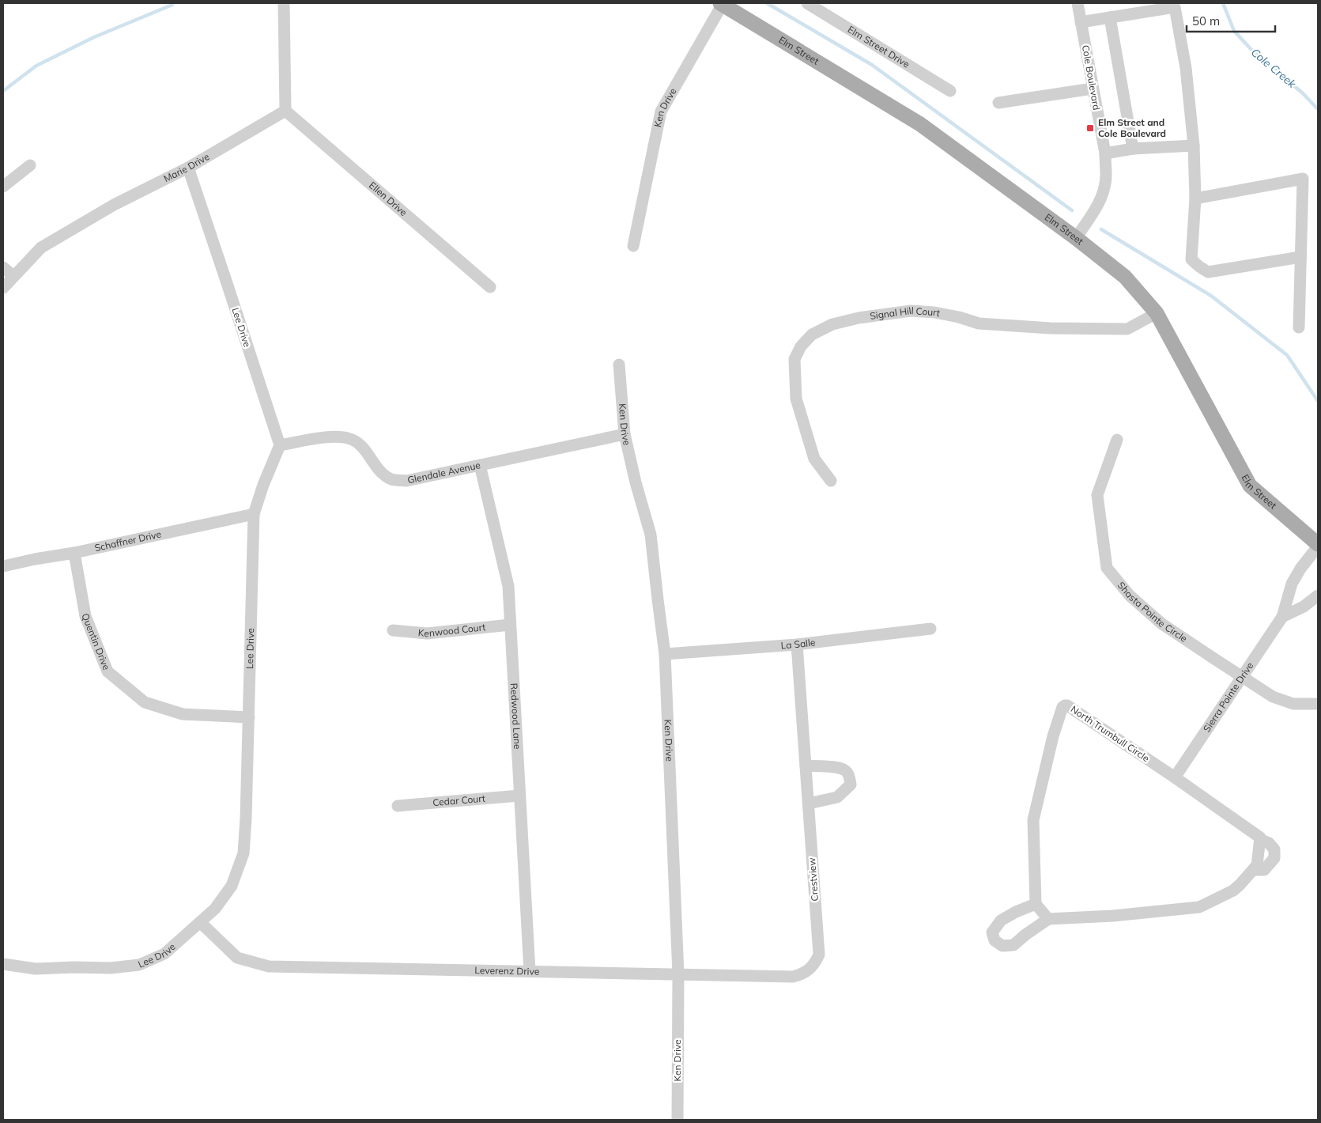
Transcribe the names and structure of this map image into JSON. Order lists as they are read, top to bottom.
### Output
{
  "streets": {
    "main road": ["Elm Street"],
    "street": [
      "Elm Street Drive",
      "Cole Boulevard",
      "Ken Drive",
      "Marie Drive",
      "Ellen Drive",
      "Signal Hill Court",
      "Lee Drive",
      "Glendale Avenue",
      "Schaffner Drive",
      "Shasta Pointe Circle",
      "Kenwood Court",
      "Quentin Drive",
      "La Salle",
      "Sierra Pointe Drive",
      "Redwood Lane",
      "North Trumbull Circle",
      "Cedar Court",
      "Crestview",
      "Leverenz Drive"
    ]
  },
  "crossings": [
    ["Elm Street", "Cole Boulevard"],
    ["Elm Street", "Ken Drive"],
    ["Elm Street", "Signal Hill Court"],
    ["Elm Street", "Sierra Pointe Drive"],
    ["Ken Drive", "Glendale Avenue"],
    ["Ken Drive", "La Salle"],
    ["Ken Drive", "Leverenz Drive"],
    ["Marie Drive", "Ellen Drive"],
    ["Marie Drive", "Lee Drive"],
    ["Lee Drive", "Glendale Avenue"],
    ["Lee Drive", "Schaffner Drive"],
    ["Lee Drive", "Quentin Drive"],
    ["Lee Drive", "Leverenz Drive"],
    ["Glendale Avenue", "Redwood Lane"],
    ["Schaffner Drive", "Quentin Drive"],
    ["Shasta Pointe Circle", "Sierra Pointe Drive"],
    ["Kenwood Court", "Redwood Lane"],
    ["La Salle", "Crestview"],
    ["Sierra Pointe Drive", "North Trumbull Circle"],
    ["Redwood Lane", "Cedar Court"],
    ["Redwood Lane", "Leverenz Drive"],
    ["Crestview", "Leverenz Drive"]
  ],
  "water": ["Cole Creek"],
  "places": {
    "transit": ["Elm Street and Cole Boulevard"]
  },
  "scale_bar": "50 m"
}
